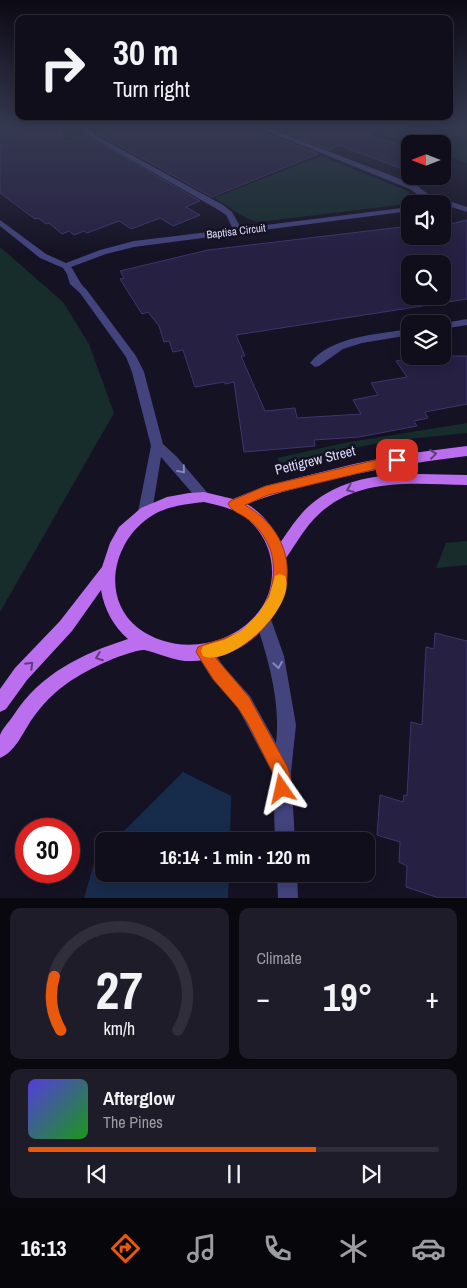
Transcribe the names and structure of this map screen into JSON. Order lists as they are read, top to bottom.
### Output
{
  "streets": {
    "main road": ["Pettigrew Street"],
    "street": ["Baptisa Circuit"]
  },
  "north": "left",
  "page": {
    "turn": ["30 m", "Turn right"],
    "limit": "30",
    "trip": "16:14 · 1 min · 120 m",
    "tile": "Climate",
    "heat": ["−", "19°", "+"],
    "song": ["Afterglow", "The Pines"],
    "tabs": "16:13",
    "gauge": ["27", "km/h"]
  }
}
